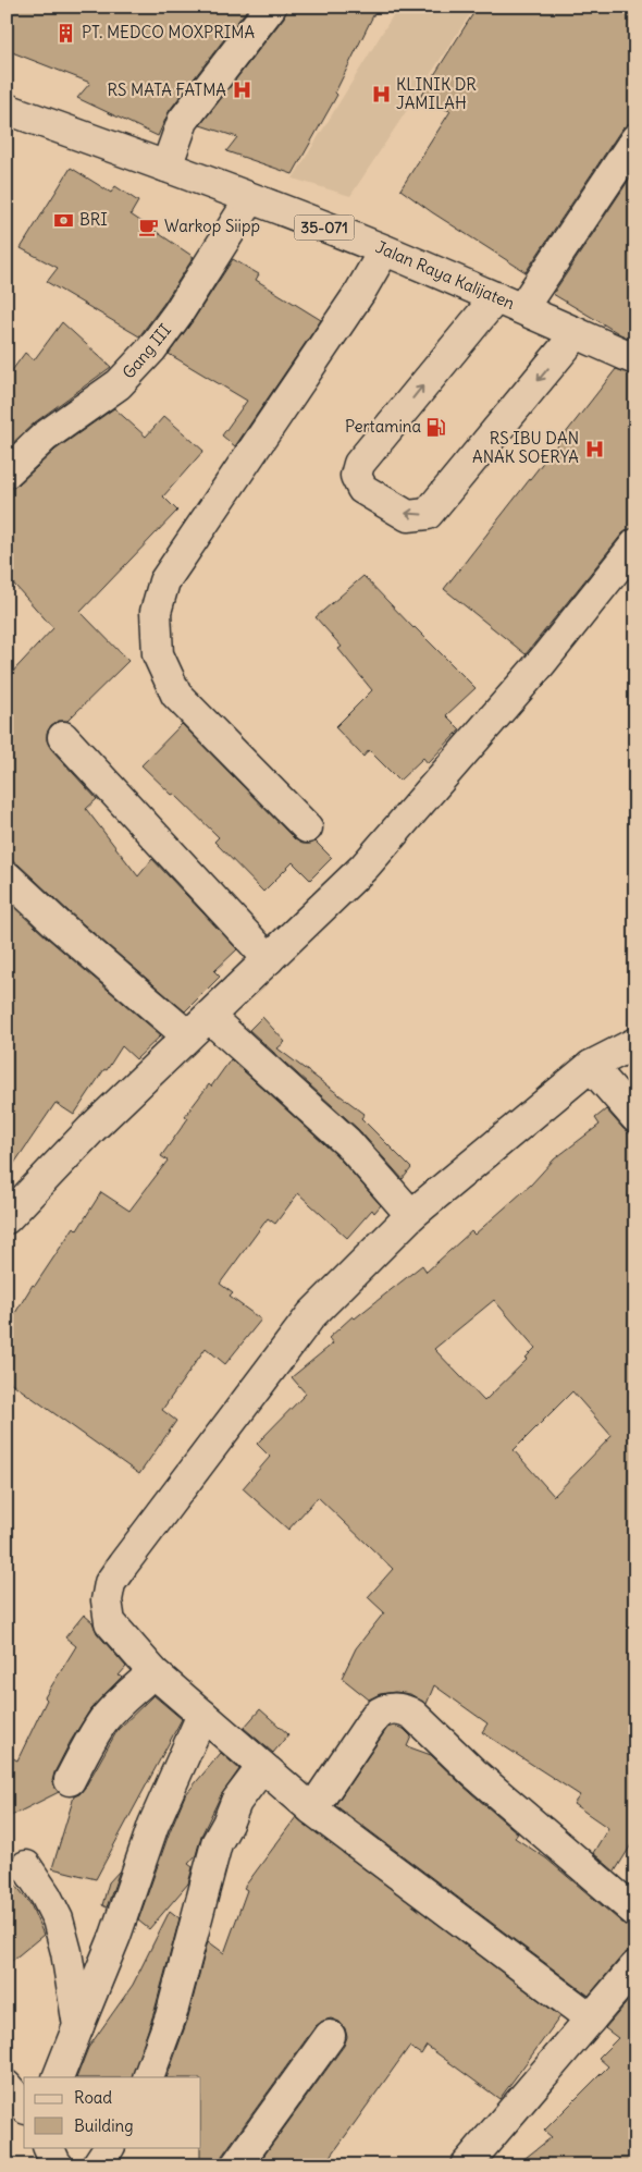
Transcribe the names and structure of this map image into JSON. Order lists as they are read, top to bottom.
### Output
{
  "streets": {
    "street": ["35-071", "Jalan Raya Kalijaten", "Gang III"]
  },
  "crossings": [
    ["Jalan Raya Kalijaten", "Gang III"]
  ],
  "places": {
    "building": ["PT. MEDCO MOXPRIMA"],
    "hospital": ["RS MATA FATMA", "KLINIK DR JAMILAH", "RS IBU DAN ANAK SOERYA"],
    "bank": ["BRI"],
    "cafe": ["Warkop Siipp"],
    "fuel station": ["Pertamina"]
  },
  "legend": ["Road", "Building"]
}
